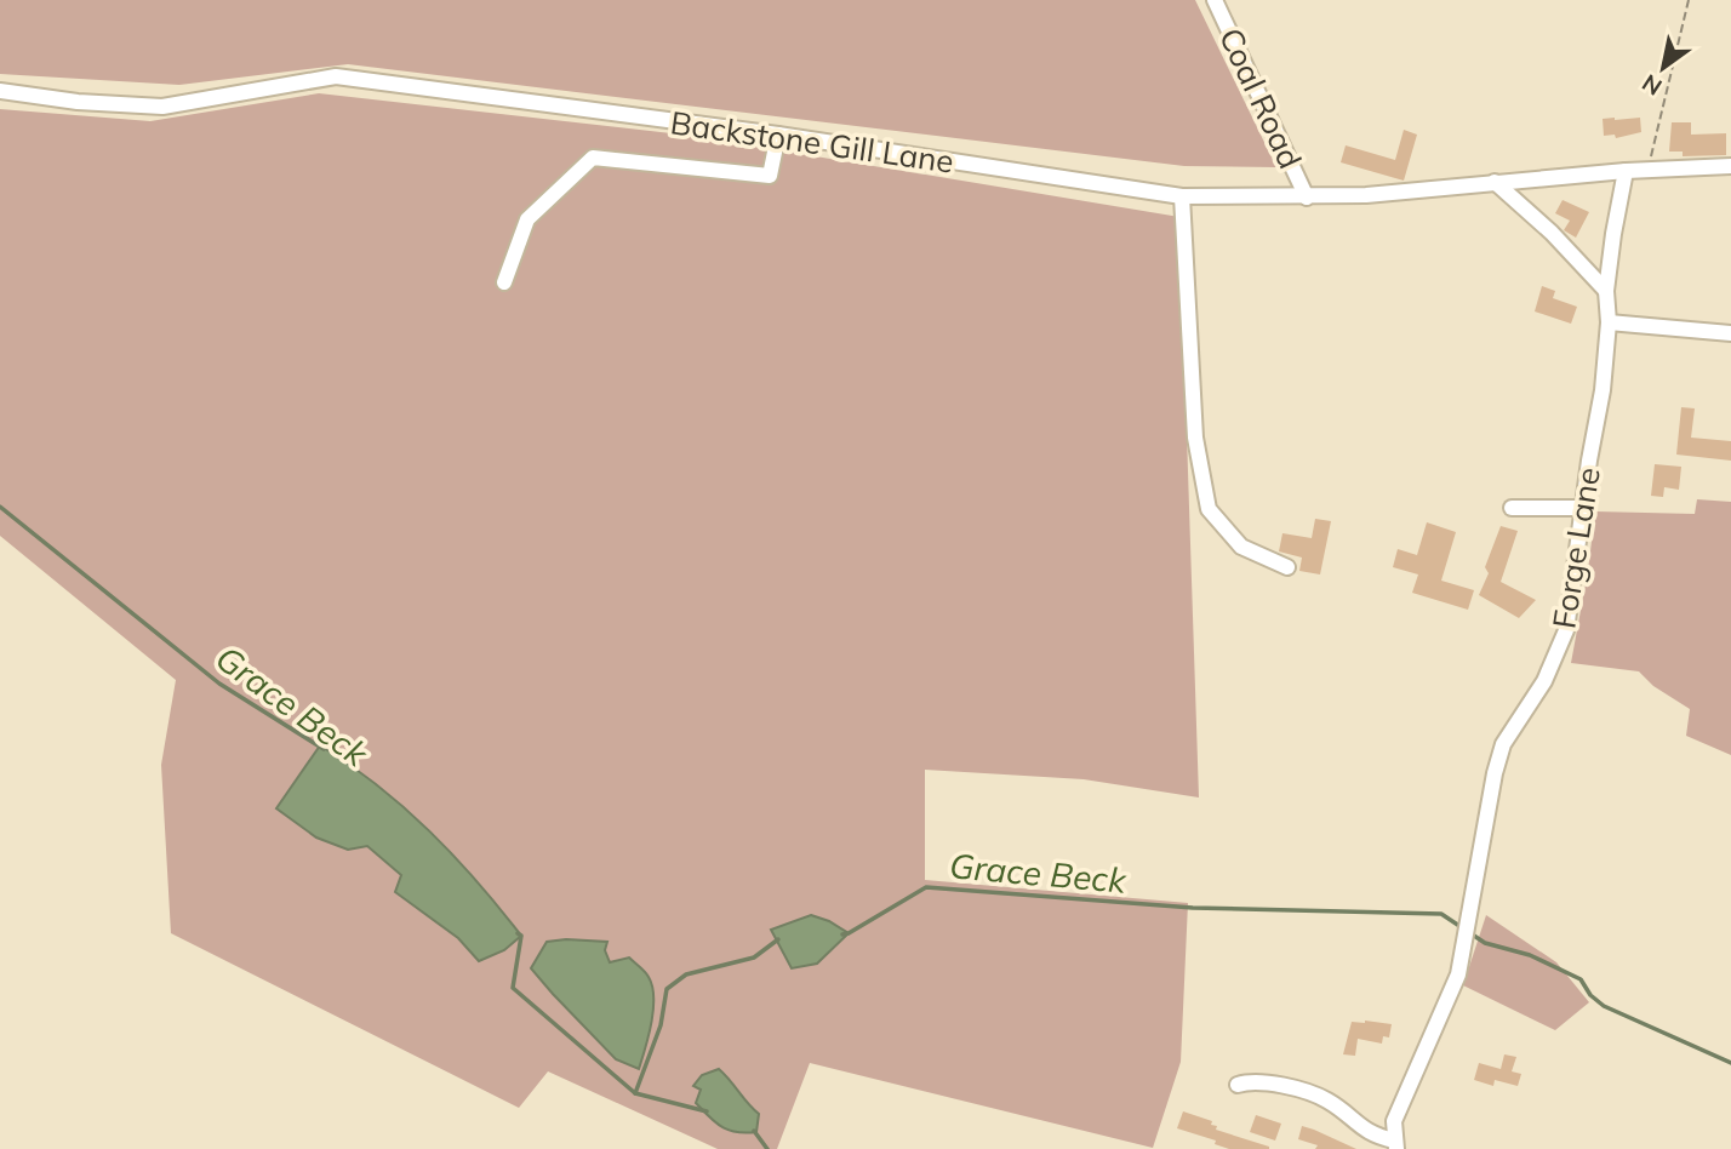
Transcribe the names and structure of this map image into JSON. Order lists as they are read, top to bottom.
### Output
{
  "streets": {
    "street": ["Coal Road", "Backstone Gill Lane", "Forge Lane"]
  },
  "crossings": [
    ["Coal Road", "Backstone Gill Lane"],
    ["Backstone Gill Lane", "Forge Lane"]
  ],
  "water": ["Grace Beck"],
  "north": "bottom left"
}
